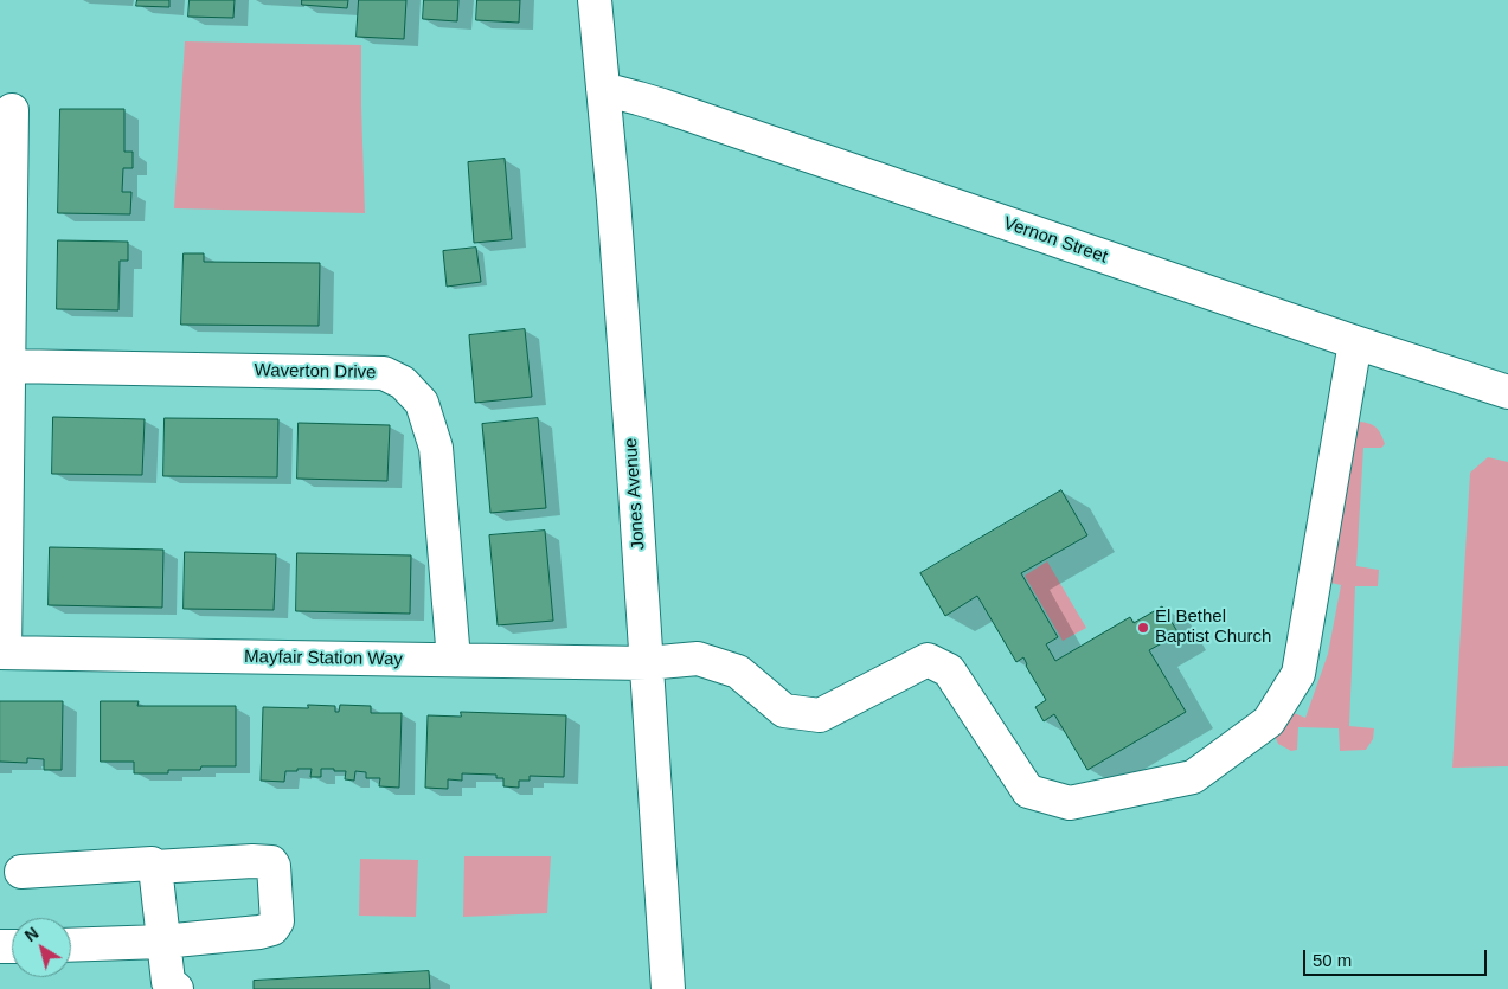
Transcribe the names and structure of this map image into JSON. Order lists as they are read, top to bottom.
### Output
{
  "streets": {
    "street": [
      "Vernon Street",
      "Waverton Drive",
      "Jones Avenue",
      "Mayfair Station Way"
    ]
  },
  "crossings": [
    ["Vernon Street", "Jones Avenue"],
    ["Vernon Street", "Mayfair Station Way"],
    ["Waverton Drive", "Mayfair Station Way"],
    ["Jones Avenue", "Mayfair Station Way"]
  ],
  "places": ["El Bethel Baptist Church"],
  "scale_bar": "50 m",
  "north": "top left"
}
